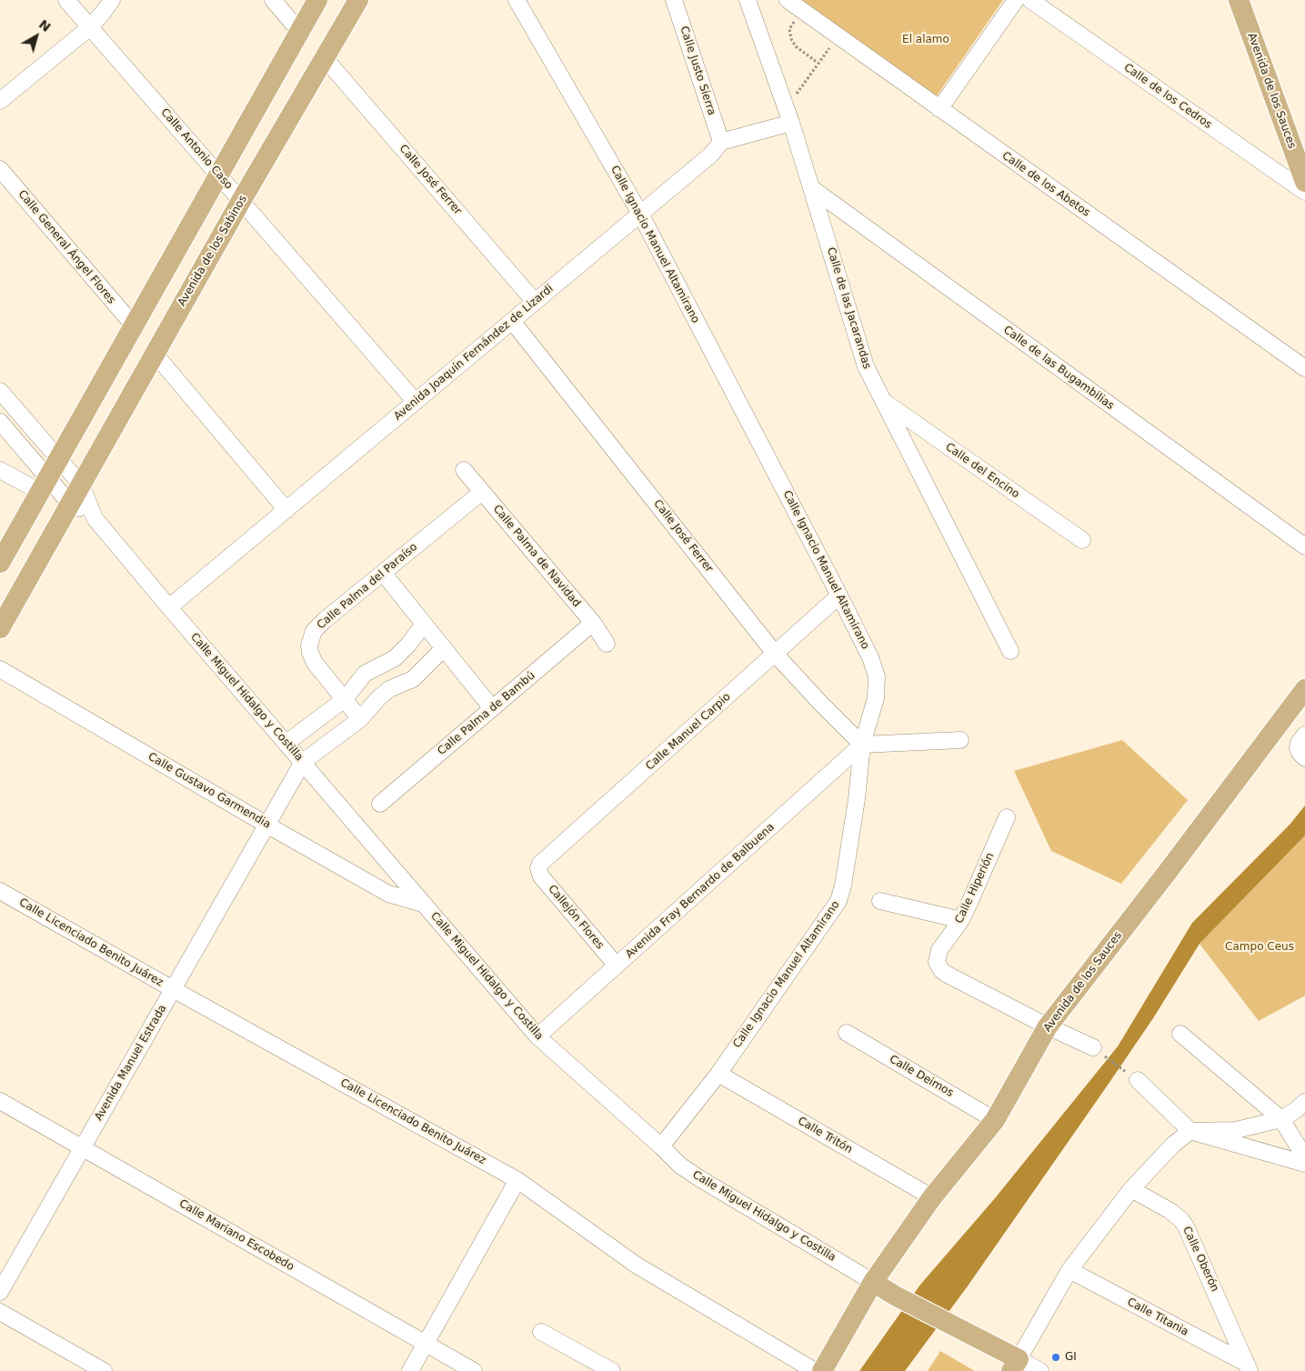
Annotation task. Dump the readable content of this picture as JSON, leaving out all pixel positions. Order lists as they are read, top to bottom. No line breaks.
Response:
{"streets":{"main road":["Avenida de los Sauces","Avenida de los Sabinos","Calle Miguel Hidalgo y Costilla"],"street":["Calle Justo Sierra","Calle de los Cedros","Calle Antonio Caso","Calle José Ferrer","Calle de los Abetos","Calle Ignacio Manuel Altamirano","Calle General Ángel Flores","Calle de las Jacarandas","Avenida Joaquín Fernández de Lizardi","Calle de las Bugambilias","Calle del Encino","Calle Palma de Navidad","Calle Palma del Paraíso","Calle Palma de Bambú","Calle Manuel Carpio","Calle Gustavo Garmendia","Calle Hiperión","Avenida Fray Bernardo de Balbuena","Callejón Flores","Calle Licenciado Benito Juárez","Avenida Manuel Estrada","Calle Deimos","Calle Tritón","Calle Mariano Escobedo","Calle Oberón","Calle Titania"]},"crossings":[["Calle Justo Sierra","Avenida Joaquín Fernández de Lizardi"],["Avenida de los Sauces","Calle Miguel Hidalgo y Costilla"],["Avenida de los Sauces","Calle Hiperión"],["Avenida de los Sauces","Calle Deimos"],["Avenida de los Sauces","Calle Tritón"],["Calle Antonio Caso","Avenida de los Sabinos"],["Calle Antonio Caso","Avenida Joaquín Fernández de Lizardi"],["Calle José Ferrer","Calle Ignacio Manuel Altamirano"],["Calle José Ferrer","Avenida de los Sabinos"],["Calle José Ferrer","Avenida Joaquín Fernández de Lizardi"],["Calle José Ferrer","Calle Manuel Carpio"],["Calle José Ferrer","Avenida Fray Bernardo de Balbuena"],["Calle Ignacio Manuel Altamirano","Avenida Joaquín Fernández de Lizardi"],["Calle Ignacio Manuel Altamirano","Calle Miguel Hidalgo y Costilla"],["Calle Ignacio Manuel Altamirano","Calle Manuel Carpio"],["Calle Ignacio Manuel Altamirano","Avenida Fray Bernardo de Balbuena"],["Calle Ignacio Manuel Altamirano","Calle Tritón"],["Avenida de los Sabinos","Calle Miguel Hidalgo y Costilla"],["Calle de las Jacarandas","Calle de las Bugambilias"],["Calle de las Jacarandas","Calle del Encino"],["Avenida Joaquín Fernández de Lizardi","Calle Miguel Hidalgo y Costilla"],["Calle Palma de Navidad","Calle Palma del Paraíso"],["Calle Palma de Navidad","Calle Palma de Bambú"],["Calle Miguel Hidalgo y Costilla","Calle Gustavo Garmendia"],["Calle Miguel Hidalgo y Costilla","Avenida Fray Bernardo de Balbuena"],["Calle Miguel Hidalgo y Costilla","Avenida Manuel Estrada"],["Calle Manuel Carpio","Callejón Flores"],["Calle Gustavo Garmendia","Avenida Manuel Estrada"],["Avenida Fray Bernardo de Balbuena","Callejón Flores"],["Calle Licenciado Benito Juárez","Avenida Manuel Estrada"],["Avenida Manuel Estrada","Calle Mariano Escobedo"],["Calle Oberón","Calle Titania"]],"parks":["El alamo","Campo Ceus"],"places":["GI"],"north":"top right"}
